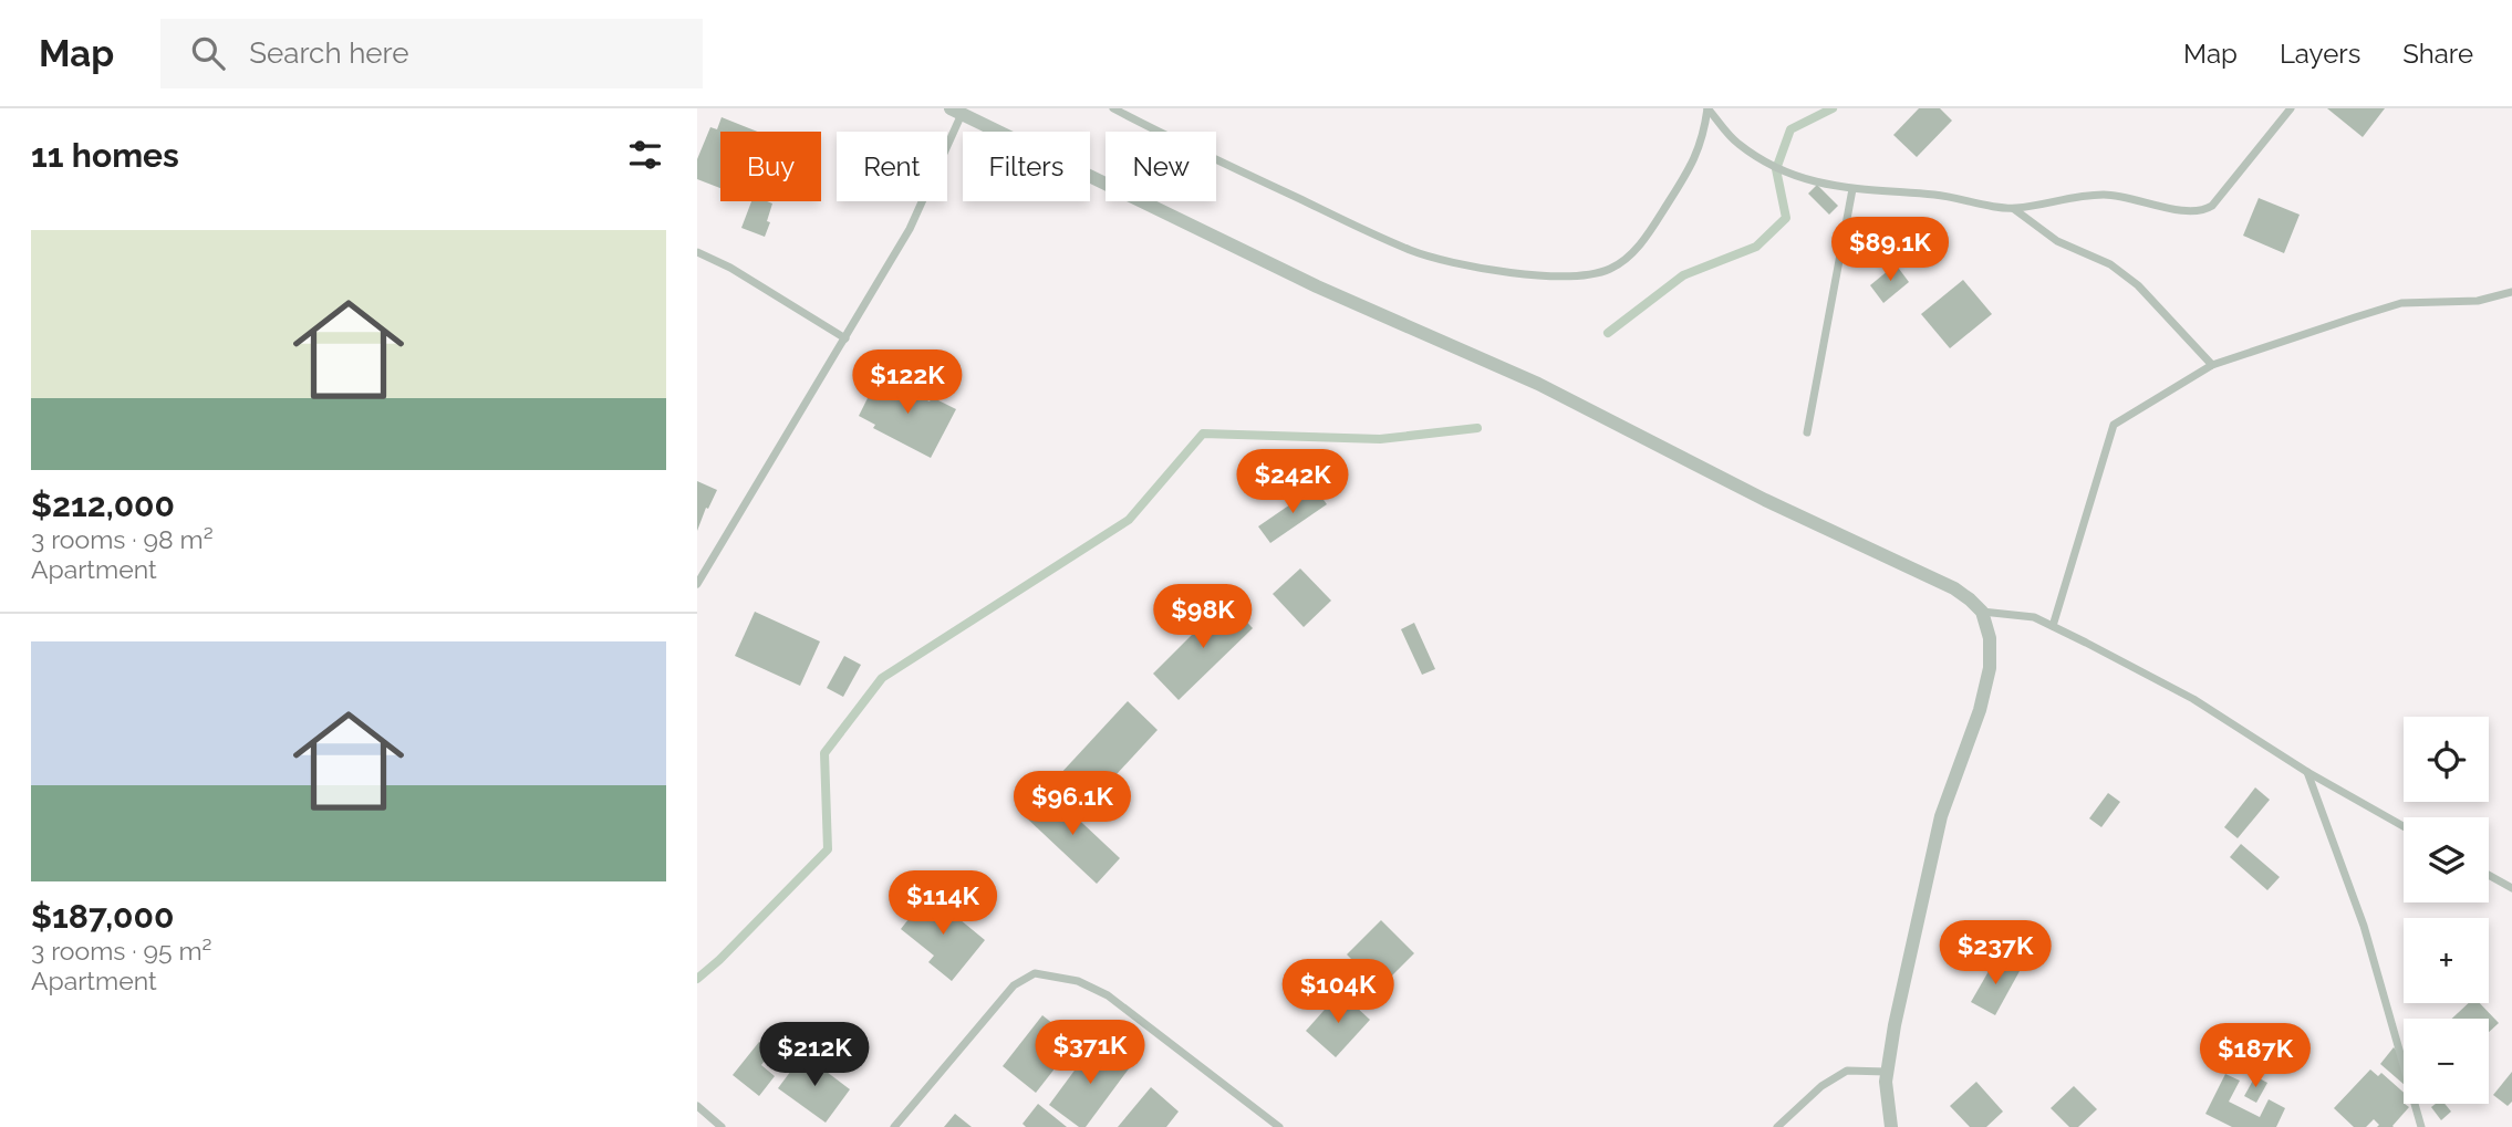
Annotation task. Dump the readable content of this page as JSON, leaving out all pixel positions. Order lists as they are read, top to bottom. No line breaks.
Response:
{"page":{"header":"Map","search":"Search here","nav":["Map","Layers","Share"],"heading":"11 homes","chip":["Buy","Rent","Filters","New"],"list":[{"name":"$212,000","note":"3 rooms · 98 m² · Apartment"},{"name":"$187,000","note":"3 rooms · 95 m² · Apartment"}],"price":["$89.1K","$122K","$242K","$98K","$96.1K","$114K","$237K","$104K","$371K","$212K","$187K"],"map_buttons":["+","−"]}}
